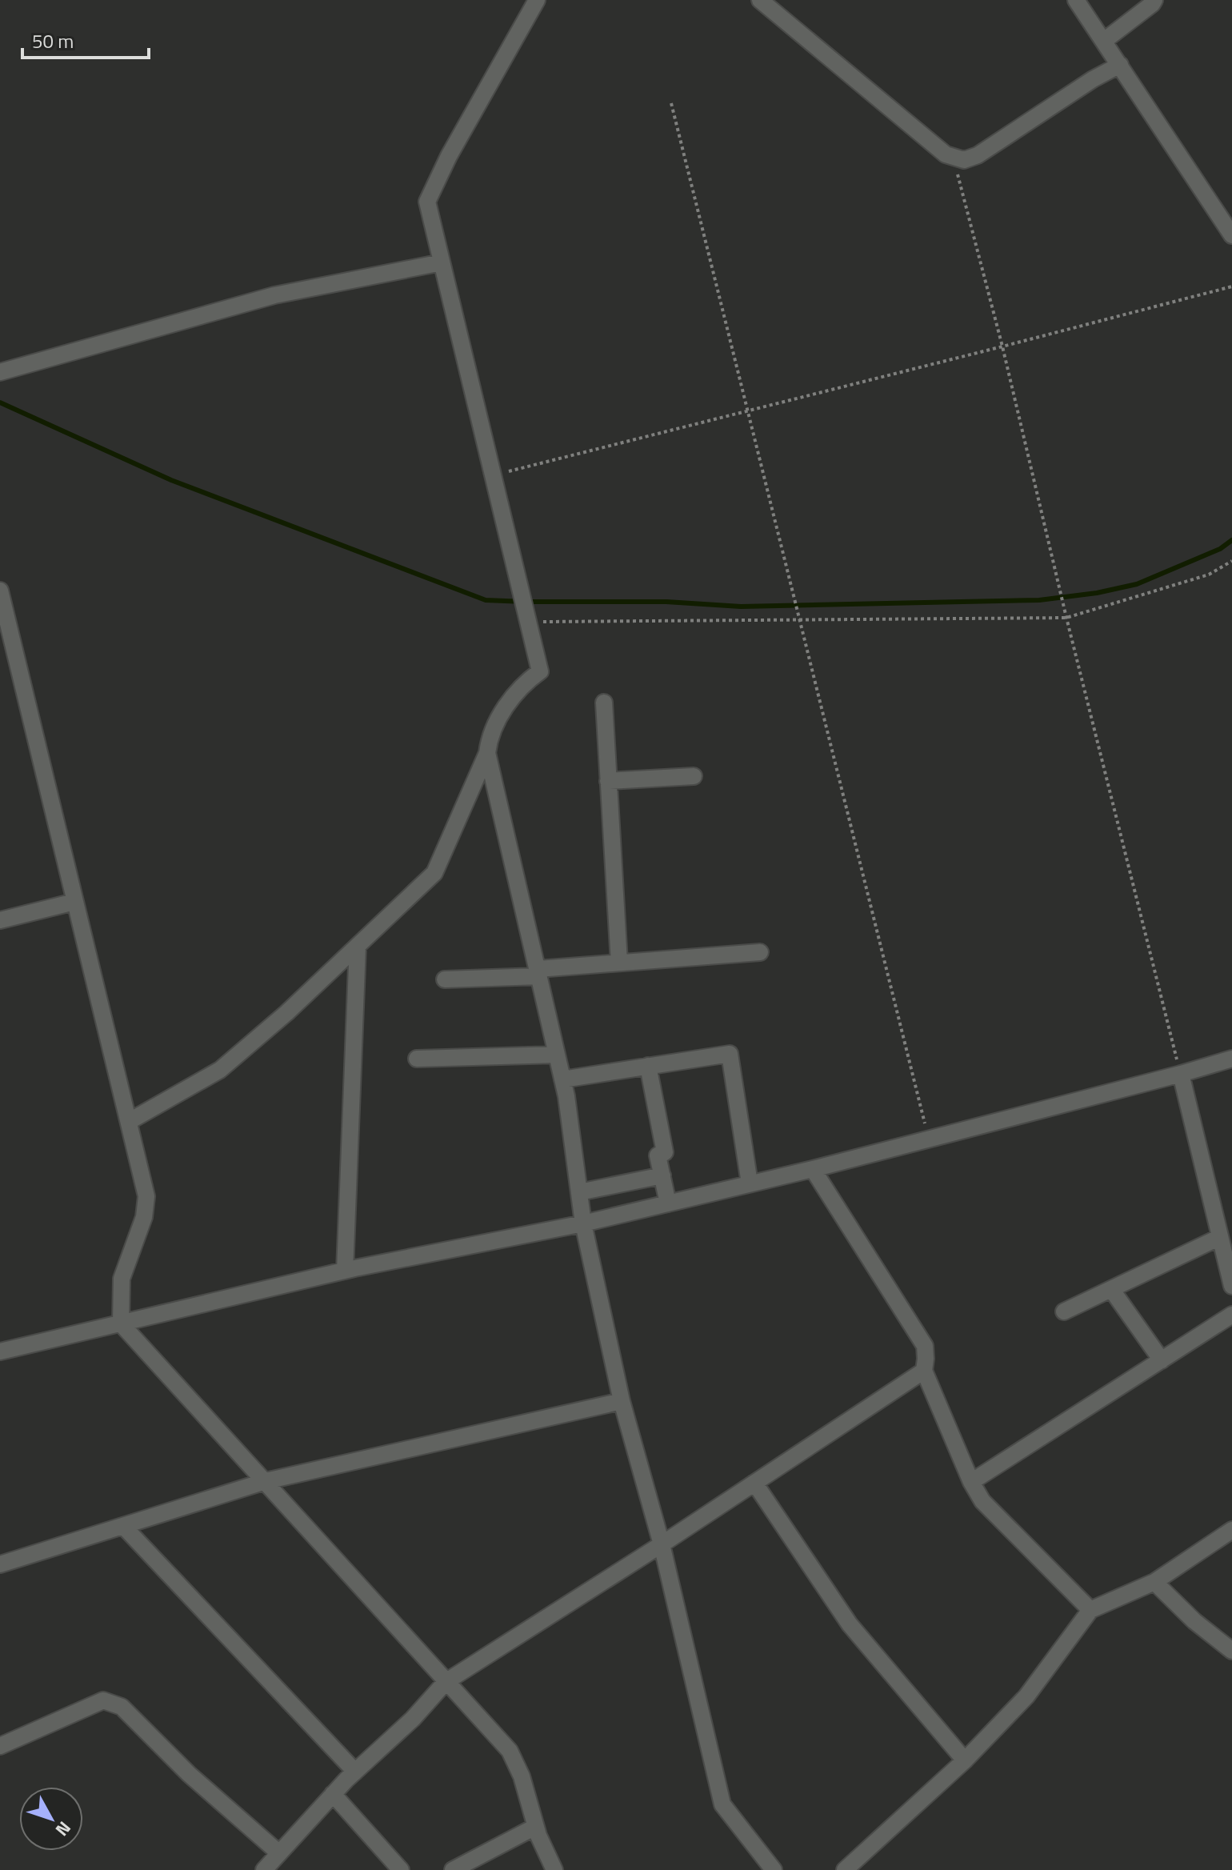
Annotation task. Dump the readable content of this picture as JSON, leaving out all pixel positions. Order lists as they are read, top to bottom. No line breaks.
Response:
{"scale_bar":"50 m","north":"bottom right"}
